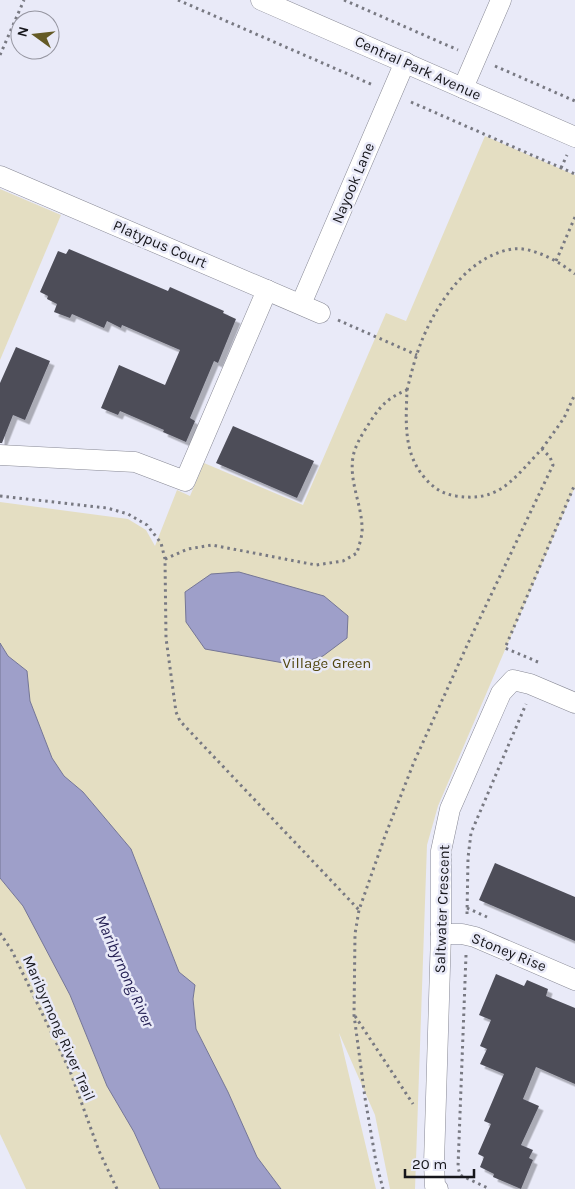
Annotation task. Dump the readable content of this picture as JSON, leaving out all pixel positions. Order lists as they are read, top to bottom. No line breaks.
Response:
{"streets":{"street":["Central Park Avenue","Nayook Lane","Platypus Court","Saltwater Crescent","Stoney Rise"],"path":["Maribyrnong River Trail"]},"crossings":[["Central Park Avenue","Nayook Lane"],["Nayook Lane","Platypus Court"],["Saltwater Crescent","Stoney Rise"]],"water":["Maribyrnong River"],"parks":["Village Green"],"scale_bar":"20 m","north":"left"}
